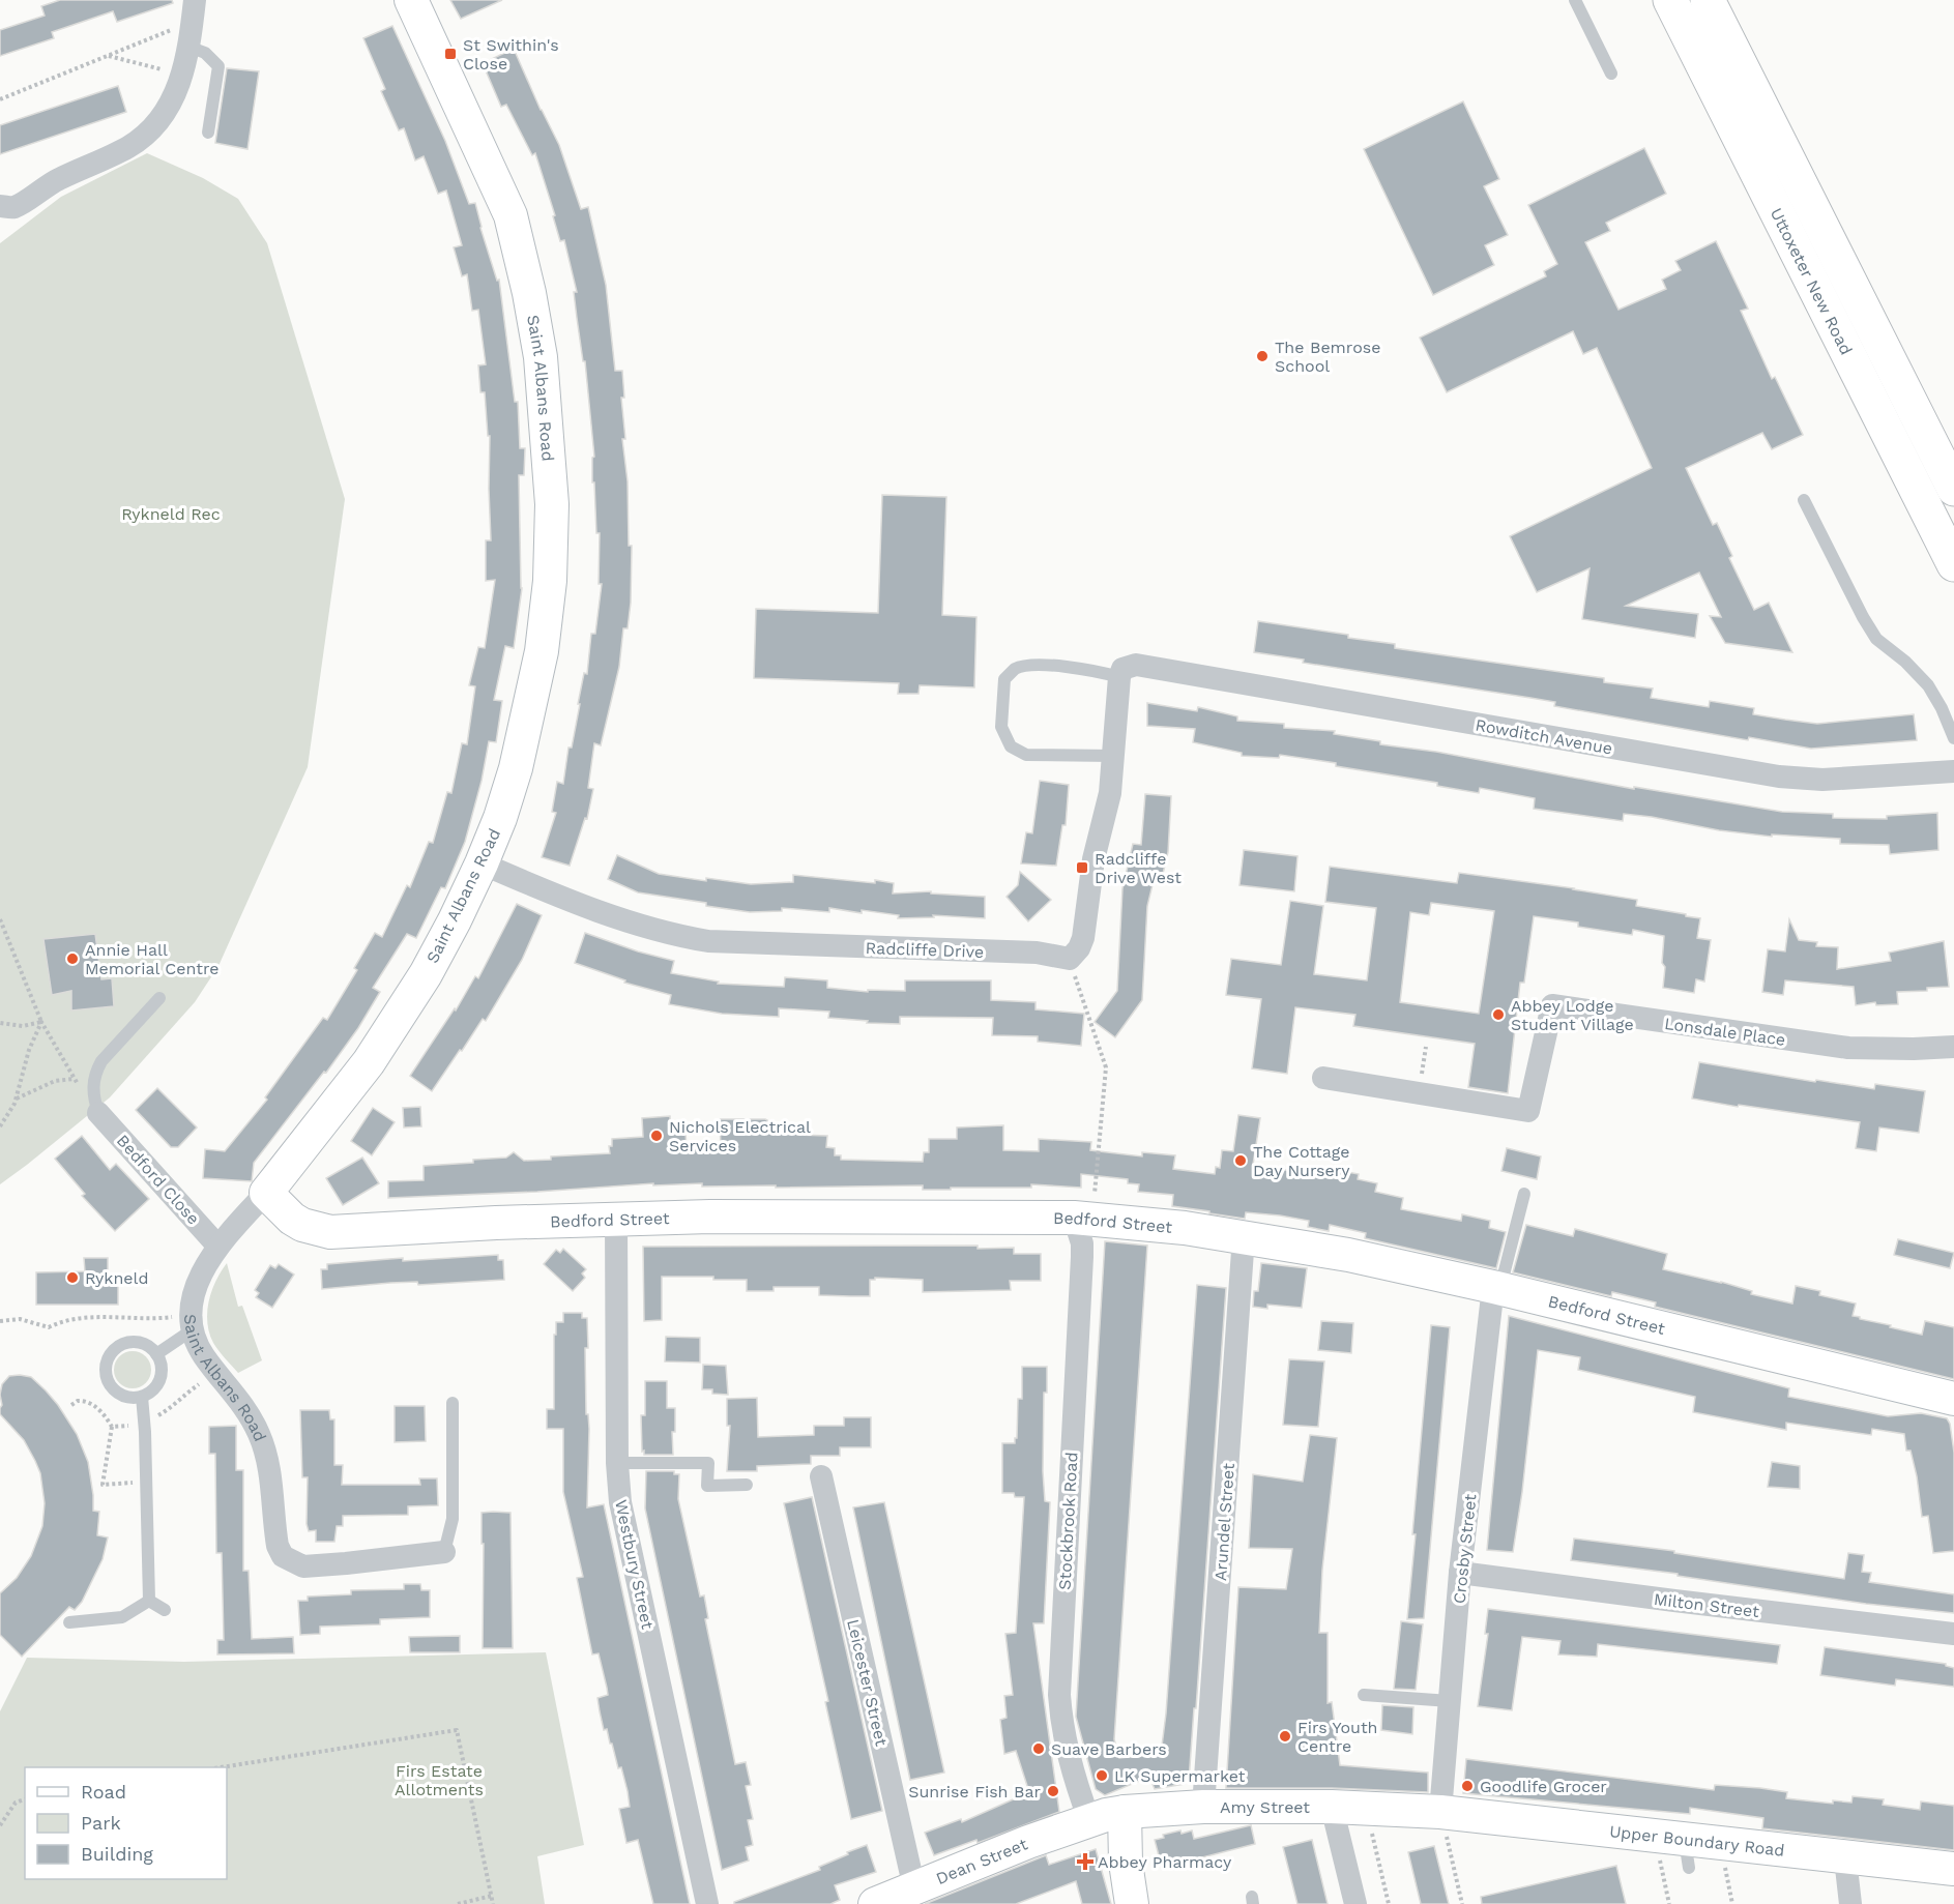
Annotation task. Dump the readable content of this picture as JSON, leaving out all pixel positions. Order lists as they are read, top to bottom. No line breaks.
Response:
{"streets":{"main road":["Uttoxeter New Road"],"street":["Saint Albans Road","Rowditch Avenue","Radcliffe Drive","Lonsdale Place","Bedford Close","Bedford Street","Stockbrook Road","Arundel Street","Crosby Street","Westbury Street","Milton Street","Leicester Street","Amy Street","Upper Boundary Road","Dean Street"]},"crossings":[["Saint Albans Road","Radcliffe Drive"],["Saint Albans Road","Bedford Close"],["Saint Albans Road","Bedford Street"],["Bedford Street","Stockbrook Road"],["Bedford Street","Arundel Street"],["Bedford Street","Crosby Street"],["Bedford Street","Westbury Street"],["Stockbrook Road","Amy Street"],["Stockbrook Road","Dean Street"],["Arundel Street","Amy Street"],["Crosby Street","Milton Street"],["Crosby Street","Amy Street"],["Crosby Street","Upper Boundary Road"],["Leicester Street","Dean Street"],["Amy Street","Upper Boundary Road"],["Amy Street","Dean Street"]],"parks":["Rykneld Rec","Firs Estate Allotments"],"places":{"transit":["St Swithin's Close","Radcliffe Drive West"],"other":["The Bemrose School","Annie Hall Memorial Centre","Abbey Lodge Student Village","Nichols Electrical Services","The Cottage Day Nursery","Rykneld","Firs Youth Centre","Suave Barbers","LK Supermarket","Goodlife Grocer","Sunrise Fish Bar"],"health":["Abbey Pharmacy"]},"legend":["Road","Park","Building"]}
